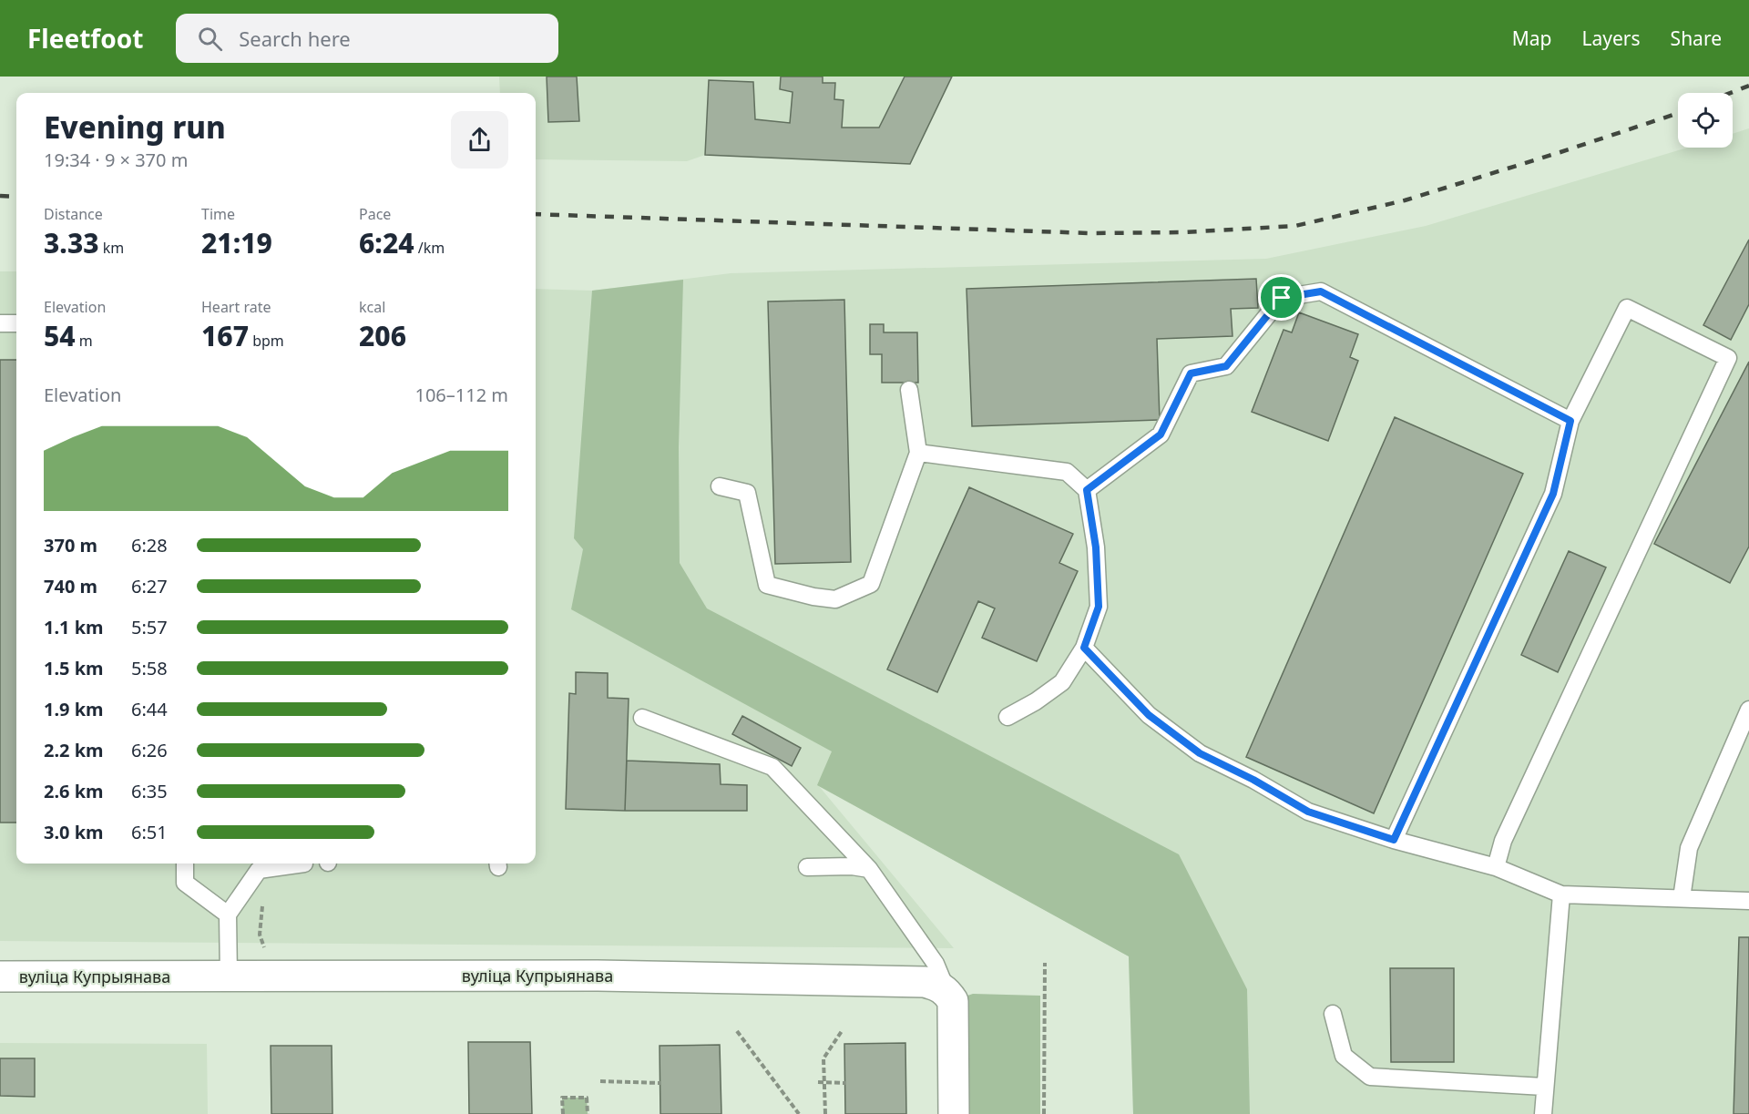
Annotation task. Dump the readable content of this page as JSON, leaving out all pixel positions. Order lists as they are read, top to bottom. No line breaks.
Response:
{"streets":{"street":["вуліца Купрыянава"]},"page":{"header":"Fleetfoot","search":"Search here","nav":["Map","Layers","Share"],"heading":["Evening run","19:34 · 9 × 370 m"],"stats":[["Distance","3.33 km"],["Time","21:19"],["Pace","6:24 /km"],["Elevation","54 m"],["Heart rate","167 bpm"],["kcal","206"]],"chart":["Elevation","106–112 m"],"list":[{"name":"370 m","note":"6:28"},{"name":"740 m","note":"6:27"},{"name":"1.1 km","note":"5:57"},{"name":"1.5 km","note":"5:58"},{"name":"1.9 km","note":"6:44"},{"name":"2.2 km","note":"6:26"},{"name":"2.6 km","note":"6:35"},{"name":"3.0 km","note":"6:51"}]}}
